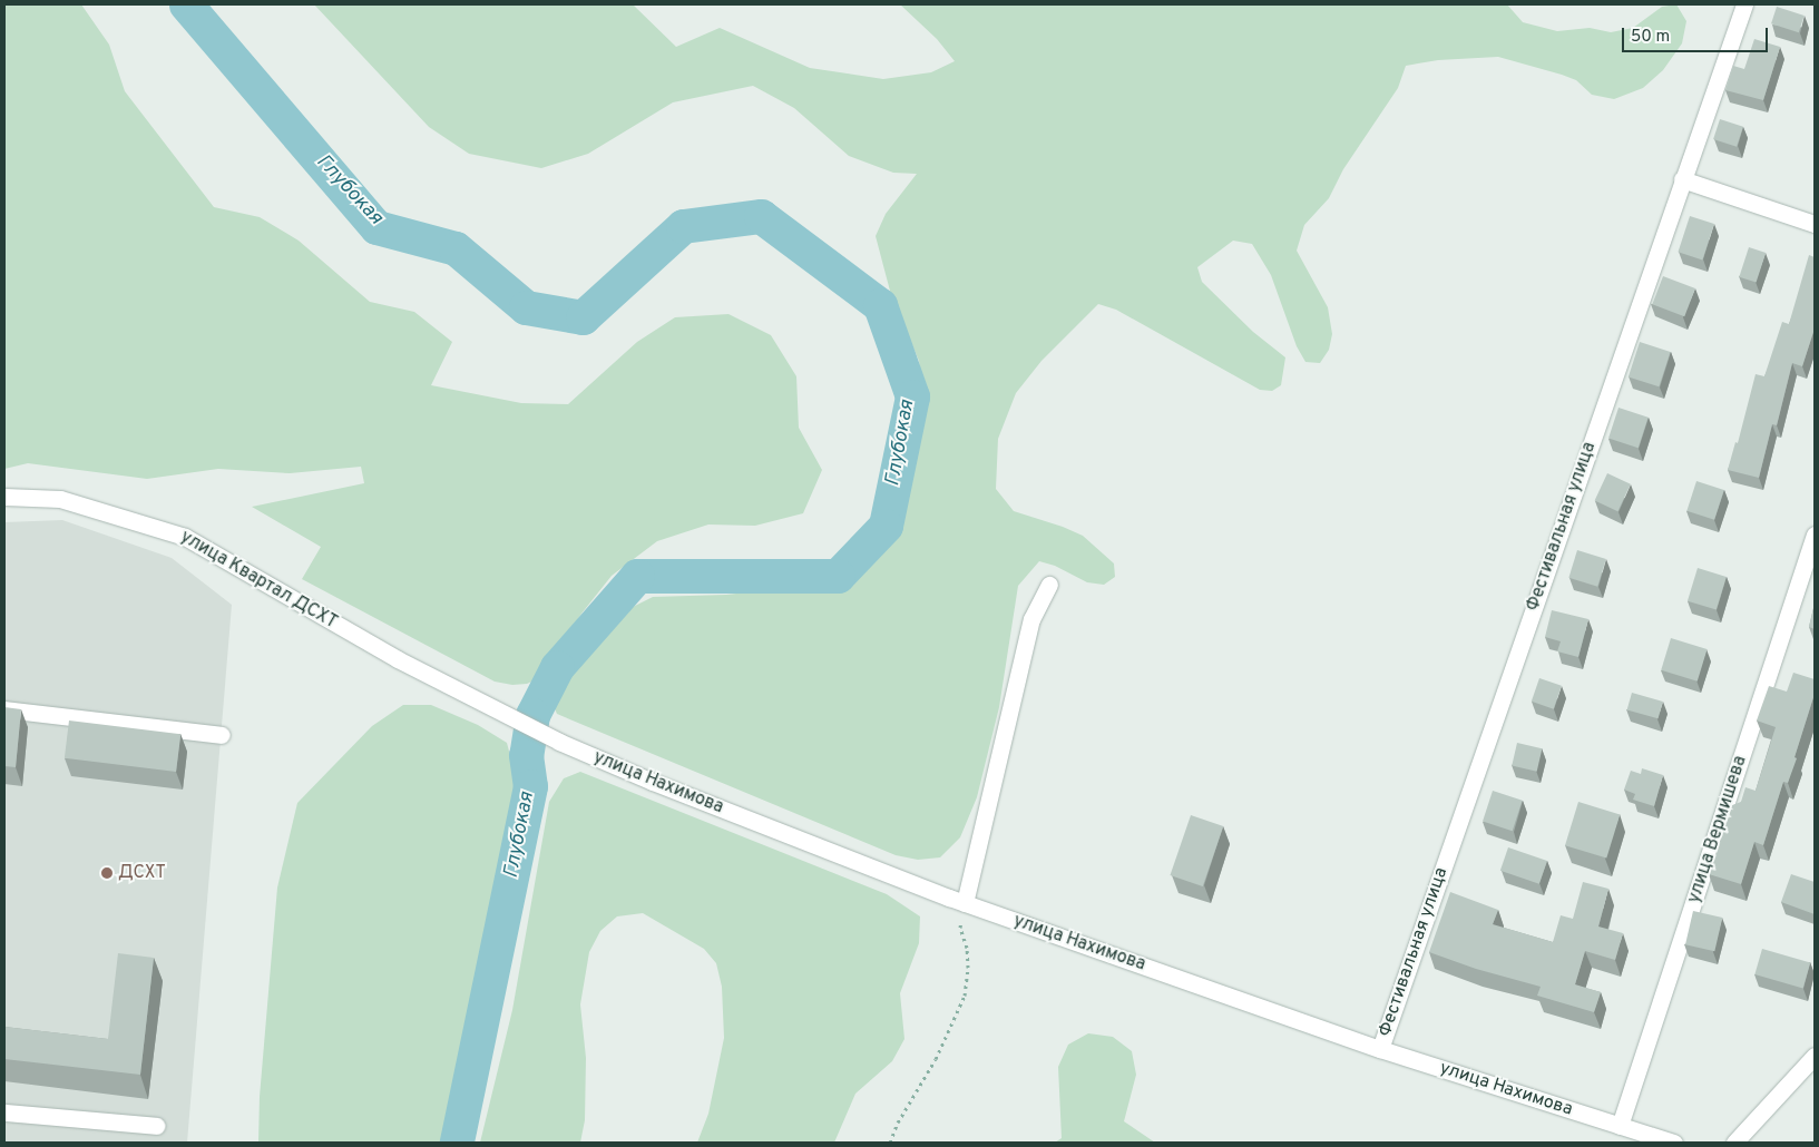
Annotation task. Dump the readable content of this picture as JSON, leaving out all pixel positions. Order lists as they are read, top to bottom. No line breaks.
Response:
{"streets":{"street":["Фестивальная улица","улица Квартал ДСХТ","улица Нахимова","улица Вермишева"]},"crossings":[["Фестивальная улица","улица Нахимова"],["улица Квартал ДСХТ","улица Нахимова"],["улица Нахимова","улица Вермишева"]],"water":["Глубокая"],"places":["ДСХТ"],"scale_bar":"50 m"}
